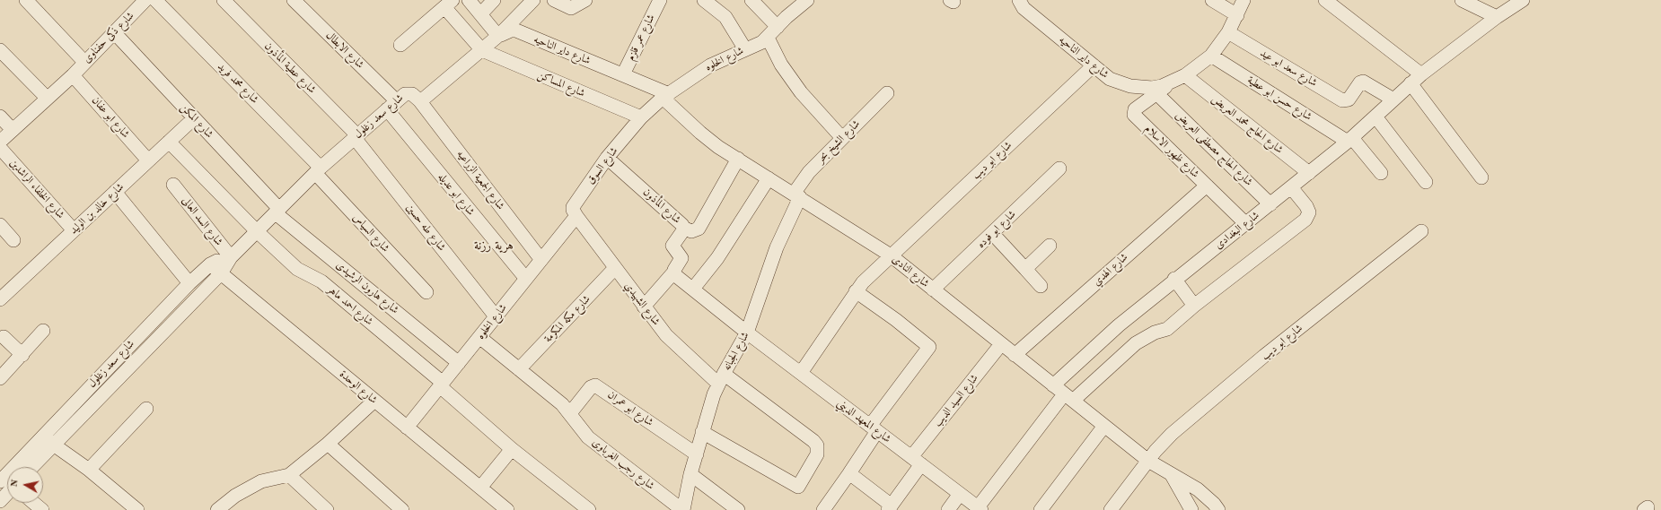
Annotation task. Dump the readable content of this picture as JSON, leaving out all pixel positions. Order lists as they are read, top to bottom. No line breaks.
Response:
{"streets":{"street":["شارع ذكى حفناوى","شارع عمر قلزم","شارع الابطال","شارع داير الناحيه","شارع الخلوه","شارع عطية المأذون","شارع سعد ابو عيد","شارع محمد فريد","شارع المساكن","شارع حسن ابو عطية","شارع سعد زغلول","شارع ابو عفان","شارع المكن","شارع الحاج محمد العريض","شارع الشيخ بحر","شارع الحاج مصطفى العريض","شارع ظهور الاسلام","شارع ابو ديب","شارع السوق","شارع الجمعية الزراعيه","شارع الخلفاء الراشدين","شارع ابو عديله","شارع المأذون","شارع خالد بن الوليد","شارع السد العالى","شارع طه حسين","شارع ابو فوده","شارع البغدادى","شارع السياس","شارع الهدي","شارع النادى","شارع هارون الرشيدى","شارع الشهيدي","شارع احمد ماهر","شارع مكه المكرمة","شارع الجبانه","شارع الوحدة","شارع السيد الديب","شارع ابو عمران","شارع المعهد الديني","شارع رجب الغرباوى"]},"crossings":[["شارع ذكى حفناوى","شارع ابو عفان"],["شارع ذكى حفناوى","شارع المكن"],["شارع عمر قلزم","شارع داير الناحيه"],["شارع الابطال","شارع سعد زغلول"],["شارع الابطال","شارع ابو عديله"],["شارع داير الناحيه","شارع الخلوه"],["شارع داير الناحيه","شارع سعد ابو عيد"],["شارع داير الناحيه","شارع حسن ابو عطية"],["شارع داير الناحيه","شارع سعد زغلول"],["شارع داير الناحيه","شارع الحاج محمد العريض"],["شارع داير الناحيه","شارع ظهور الاسلام"],["شارع داير الناحيه","شارع ابو ديب"],["شارع داير الناحيه","شارع النادى"],["شارع الخلوه","شارع المساكن"],["شارع الخلوه","شارع السوق"],["شارع الخلوه","شارع الجمعية الزراعيه"],["شارع الخلوه","شارع ابو عديله"],["شارع الخلوه","شارع طه حسين"],["شارع الخلوه","شارع النادى"],["شارع الخلوه","شارع هارون الرشيدى"],["شارع الخلوه","شارع الشهيدي"],["شارع الخلوه","شارع احمد ماهر"],["شارع الخلوه","شارع الوحدة"],["شارع الخلوه","شارع رجب الغرباوى"],["شارع عطية المأذون","شارع سعد زغلول"],["شارع عطية المأذون","شارع طه حسين"],["شارع سعد ابو عيد","شارع البغدادى"],["شارع محمد فريد","شارع سعد زغلول"],["شارع محمد فريد","شارع السياس"],["شارع المساكن","شارع سعد زغلول"],["شارع المساكن","شارع السوق"],["شارع حسن ابو عطية","شارع البغدادى"],["شارع سعد زغلول","شارع المكن"],["شارع سعد زغلول","شارع الجمعية الزراعيه"],["شارع سعد زغلول","شارع ابو عديله"],["شارع سعد زغلول","شارع السد العالى"],["شارع سعد زغلول","شارع طه حسين"],["شارع سعد زغلول","شارع السياس"],["شارع سعد زغلول","شارع هارون الرشيدى"],["شارع سعد زغلول","شارع احمد ماهر"],["شارع سعد زغلول","شارع الوحدة"],["شارع ابو عفان","شارع خالد بن الوليد"],["شارع المكن","شارع خالد بن الوليد"],["شارع المكن","شارع هارون الرشيدى"],["شارع الحاج محمد العريض","شارع البغدادى"],["شارع الشيخ بحر","شارع النادى"],["شارع الشيخ بحر","شارع الجبانه"],["شارع الحاج مصطفى العريض","شارع ظهور الاسلام"],["شارع الحاج مصطفى العريض","شارع البغدادى"],["شارع ظهور الاسلام","شارع البغدادى"],["شارع ظهور الاسلام","شارع الهدي"],["شارع ابو ديب","شارع النادى"],["شارع ابو ديب","شارع المعهد الديني"],["شارع السوق","شارع المأذون"],["شارع السوق","شارع الشهيدي"],["شارع الخلفاء الراشدين","شارع خالد بن الوليد"],["شارع خالد بن الوليد","شارع احمد ماهر"],["شارع ابو فوده","شارع النادى"],["شارع البغدادى","شارع النادى"],["شارع الهدي","شارع النادى"],["شارع النادى","شارع الجبانه"],["شارع النادى","شارع السيد الديب"],["شارع الشهيدي","شارع مكه المكرمة"],["شارع الشهيدي","شارع الجبانه"],["شارع مكه المكرمة","شارع رجب الغرباوى"],["شارع الجبانه","شارع ابو عمران"],["شارع الجبانه","شارع المعهد الديني"],["شارع الجبانه","شارع رجب الغرباوى"],["شارع السيد الديب","شارع المعهد الديني"],["شارع ابو عمران","شارع رجب الغرباوى"]],"districts":["هرية رزنة"],"north":"left"}
